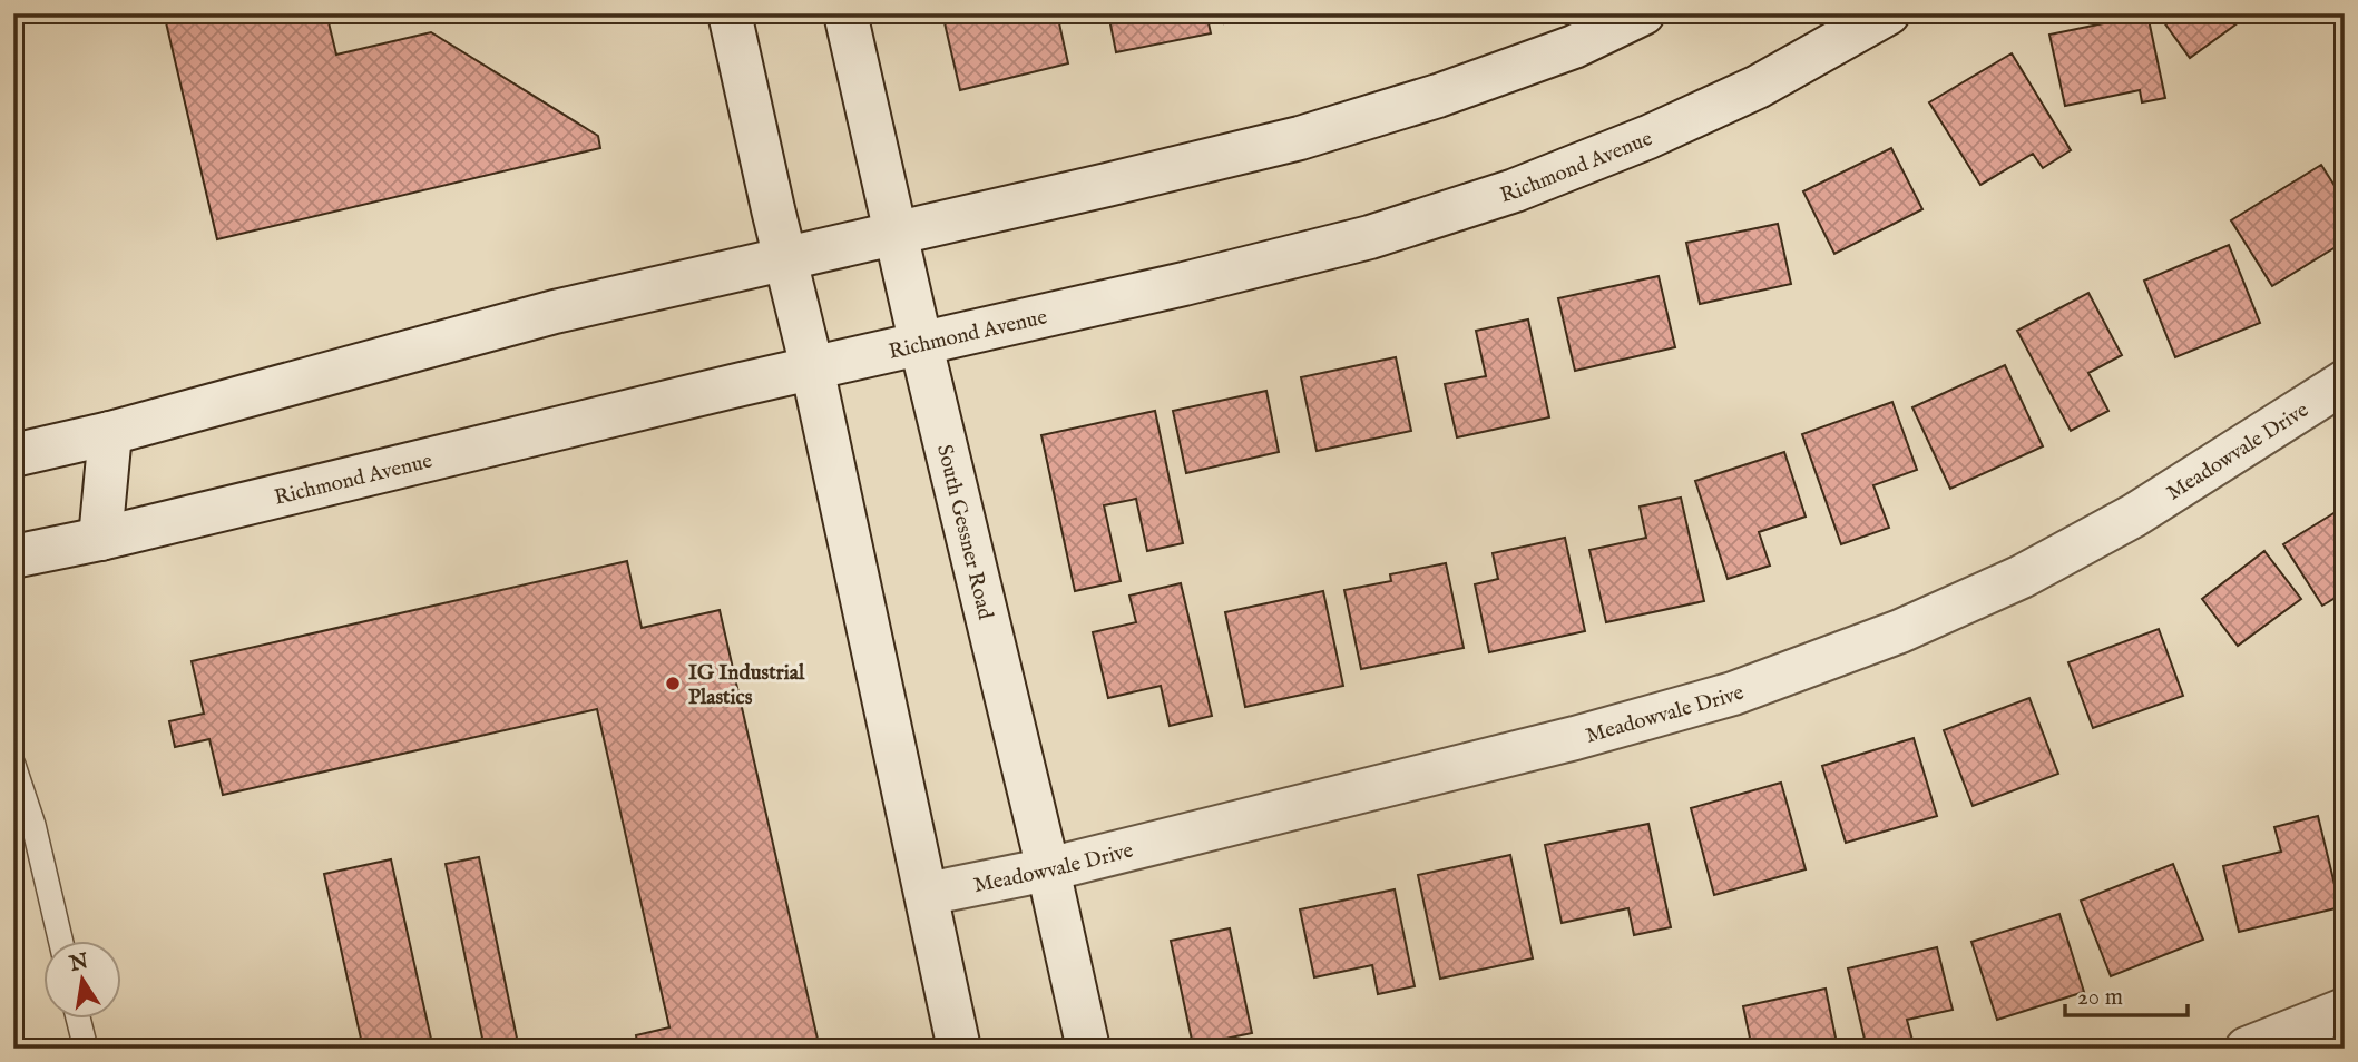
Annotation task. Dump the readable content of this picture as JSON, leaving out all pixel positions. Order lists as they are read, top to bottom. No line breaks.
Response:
{"streets":{"main road":["Richmond Avenue","Meadowvale Drive","South Gessner Road"]},"crossings":[["Richmond Avenue","South Gessner Road"],["Meadowvale Drive","South Gessner Road"]],"places":["IG Industrial Plastics"],"scale_bar":"20 m","north":"top"}
